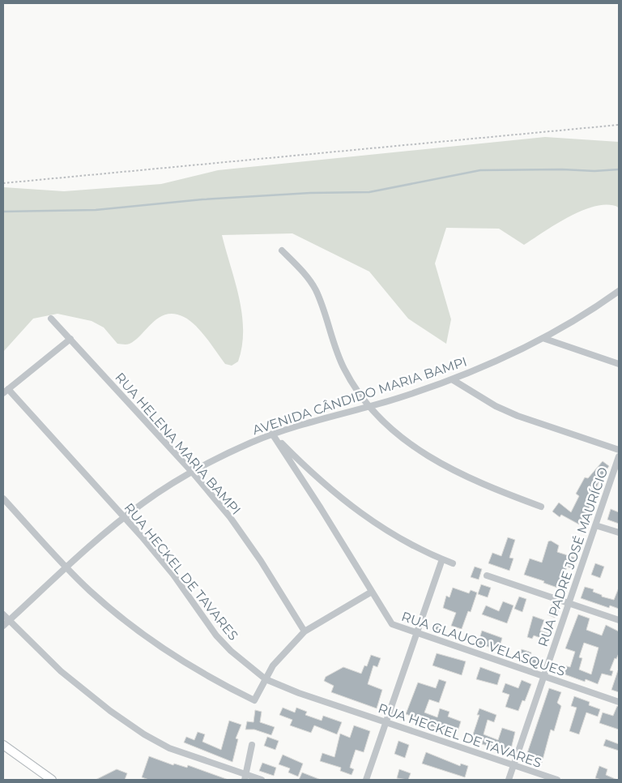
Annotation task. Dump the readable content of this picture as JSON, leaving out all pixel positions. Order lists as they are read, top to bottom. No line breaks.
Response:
{"streets":{"street":["AVENIDA CÂNDIDO MARIA BAMPI","RUA HELENA MARIA BAMPI","RUA PADRE JOSÉ MAURÍCIO","RUA HECKEL DE TAVARES","RUA GLAUCO VELASQUES"]},"crossings":[["AVENIDA CÂNDIDO MARIA BAMPI","RUA HELENA MARIA BAMPI"],["AVENIDA CÂNDIDO MARIA BAMPI","RUA HECKEL DE TAVARES"],["AVENIDA CÂNDIDO MARIA BAMPI","RUA GLAUCO VELASQUES"],["RUA PADRE JOSÉ MAURÍCIO","RUA HECKEL DE TAVARES"],["RUA PADRE JOSÉ MAURÍCIO","RUA GLAUCO VELASQUES"]]}
